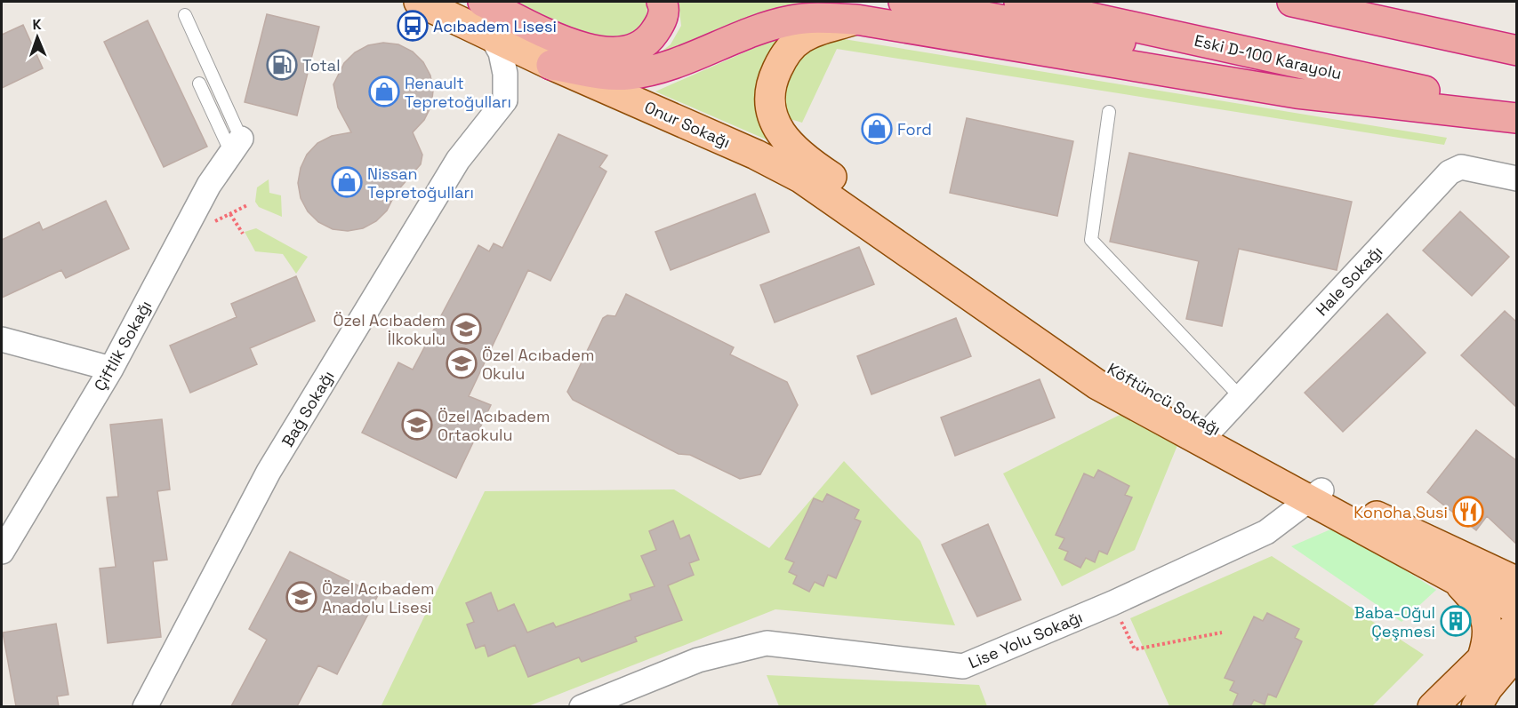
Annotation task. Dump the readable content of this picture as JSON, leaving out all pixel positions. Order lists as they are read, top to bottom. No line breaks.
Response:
{"streets":{"highway":["Eski D-100 Karayolu"],"main road":["Onur Sokağı","Köftüncü Sokağı"],"street":["Hale Sokağı","Çiftlik Sokağı","Bağ Sokağı","Lise Yolu Sokağı"]},"crossings":[["Onur Sokağı","Köftüncü Sokağı"],["Onur Sokağı","Bağ Sokağı"],["Hale Sokağı","Köftüncü Sokağı"],["Köftüncü Sokağı","Lise Yolu Sokağı"]],"places":{"bus stop":["Acıbadem Lisesi"],"fuel station":["Total"],"shop":["Renault Tepretoğulları","Ford","Nissan Tepretoğulları"],"school or university":["Özel Acıbadem İlkokulu","Özel Acıbadem Okulu","Özel Acıbadem Ortaokulu","Özel Acıbadem Anadolu Lisesi"],"restaurant":["Konoha Susi"],"building":["Baba-Oğul Çeşmesi"]},"north":"top"}
